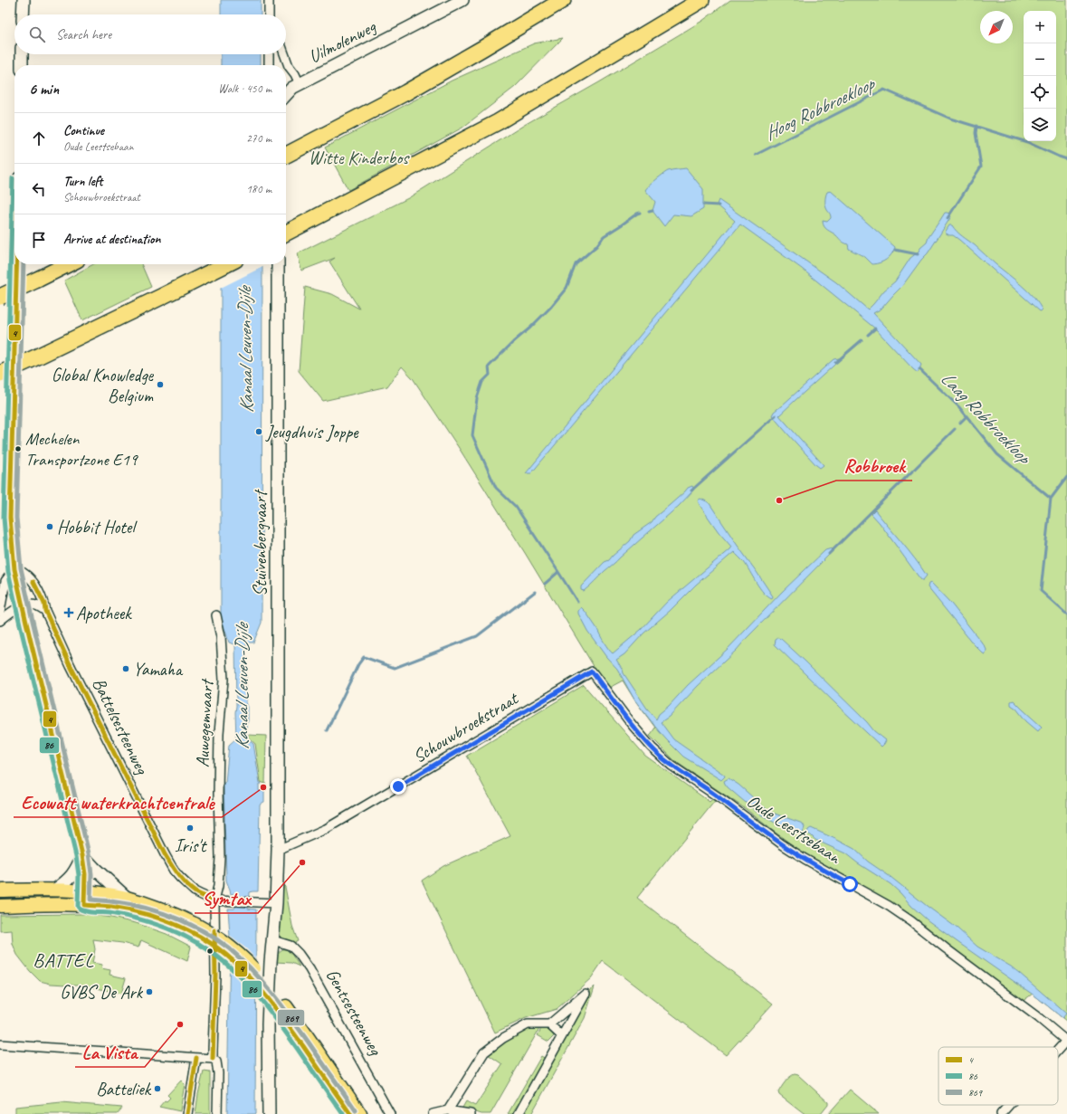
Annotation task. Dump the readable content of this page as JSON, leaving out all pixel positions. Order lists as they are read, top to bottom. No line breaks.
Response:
{"streets":{"main road":["Uilmolenweg","Stuivenbergvaart"],"street":["Auwegemvaart","Battelsesteenweg","Schouwbroekstraat","Oude Leestsebaan","Gentsesteenweg"]},"crossings":[["Stuivenbergvaart","Battelsesteenweg"],["Stuivenbergvaart","Schouwbroekstraat"],["Stuivenbergvaart","Gentsesteenweg"],["Auwegemvaart","Battelsesteenweg"],["Schouwbroekstraat","Oude Leestsebaan"]],"districts":["BATTEL"],"water":["Hoog Robbroekloop","Kanaal Leuven-Dijle","Laag Robbroekloop"],"parks":["Witte Kinderbos"],"places":{"other":["Global Knowledge Belgium","Jeugdhuis Joppe","Mechelen Transportzone E19","Robbroek","Hobbit Hotel","Yamaha","Ecowatt waterkrachtcentrale","Iris't","Symtax","GVBS De Ark","La Vista","Batteliek"],"health":["Apotheek"]},"lines":["transit line 86","transit line 4","transit line 869"],"legend":["4","86","869"],"north":"bottom left","page":{"map_buttons":["+","−"],"search":"Search here","heading":["6 min","Walk · 450 m"],"list":[["Continue","Oude Leestsebaan","270 m"],["Turn left","Schouwbroekstraat","180 m"],"Arrive at destination"]}}
